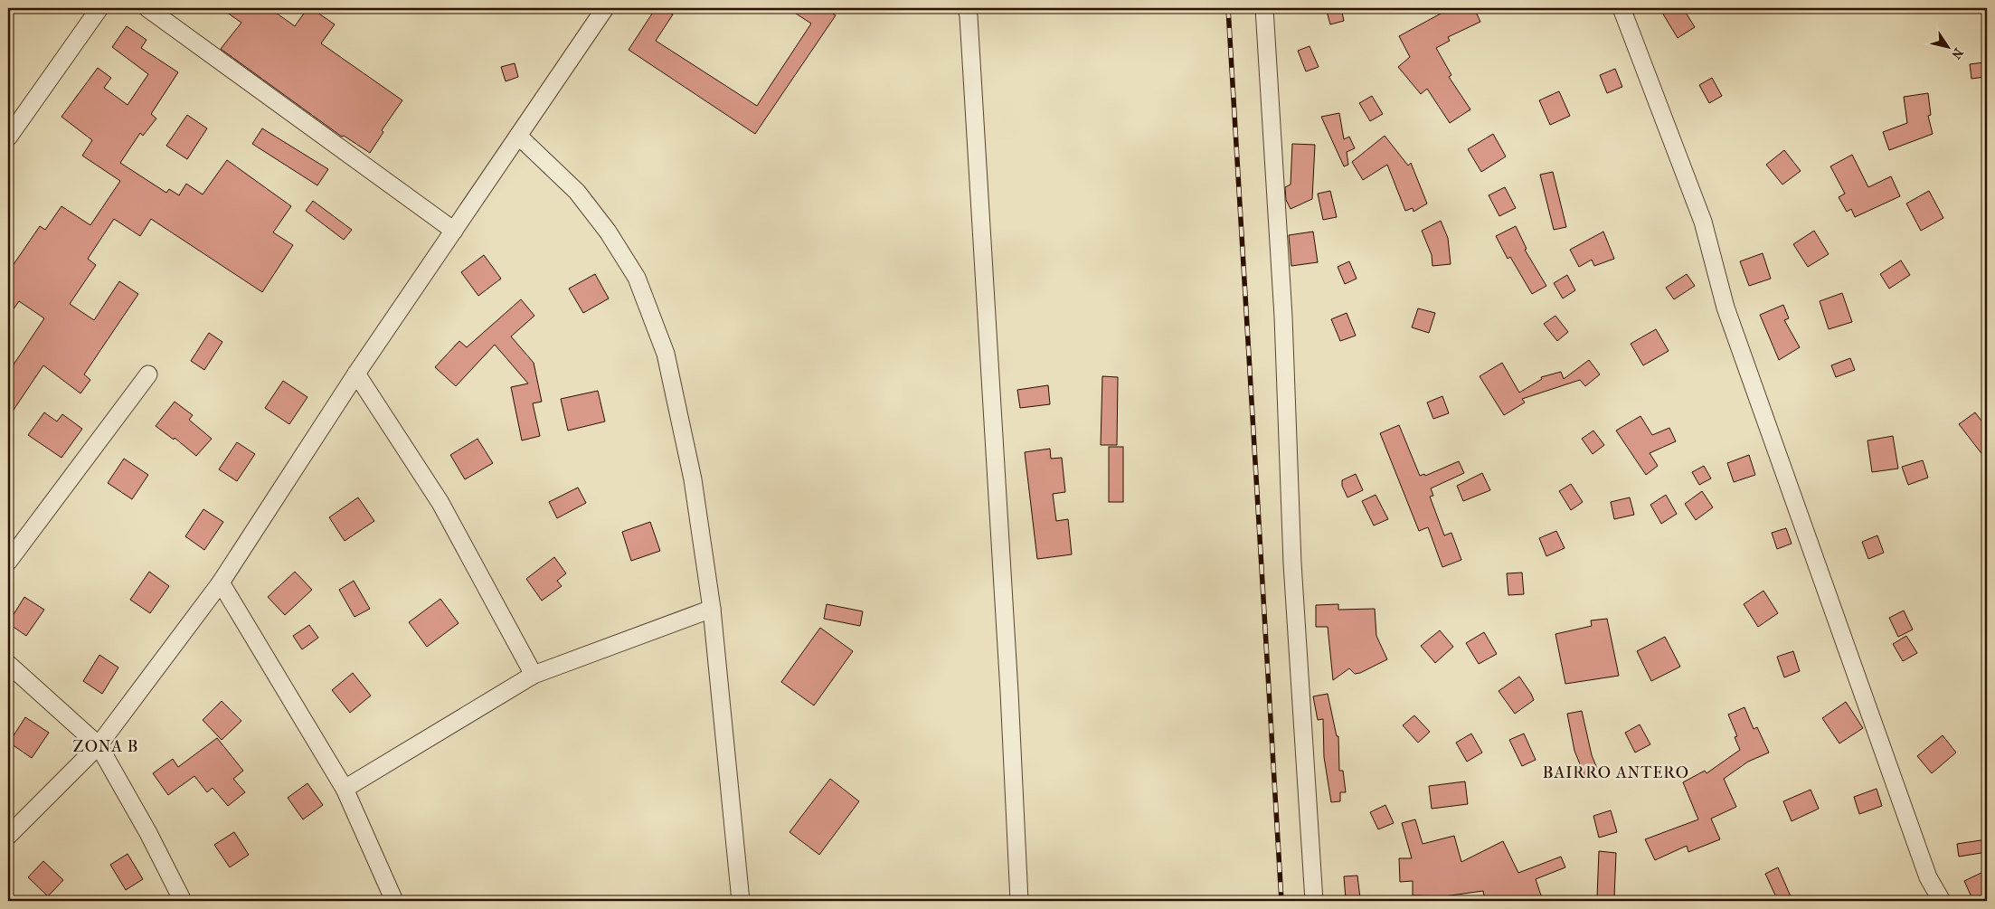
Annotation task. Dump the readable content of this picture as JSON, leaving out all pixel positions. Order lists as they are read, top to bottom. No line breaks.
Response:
{"districts":["ZONA B","BAIRRO ANTERO"],"north":"bottom right"}
